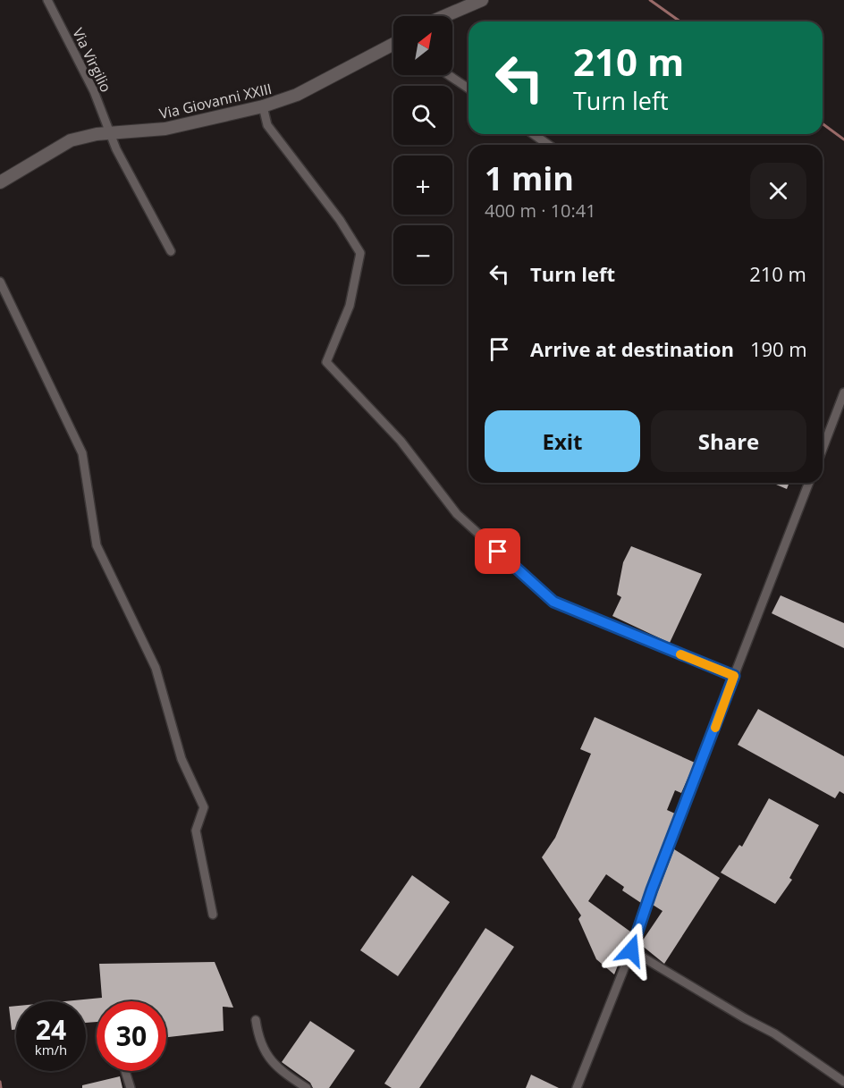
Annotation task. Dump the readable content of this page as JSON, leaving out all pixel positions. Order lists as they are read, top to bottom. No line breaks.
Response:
{"streets":{"main road":["Via Giovanni XXIII"],"street":["Via Virgilio"]},"crossings":[["Via Virgilio","Via Giovanni XXIII"]],"north":"top right","page":{"map_buttons":["+","−"],"turn":["210 m","Turn left"],"heading":["1 min","400 m · 10:41"],"list":[{"name":"Turn left","value":"210 m"},{"name":"Arrive at destination","value":"190 m"}],"buttons":["Exit","Share"],"speed":"24 km/h","limit":"30"}}
